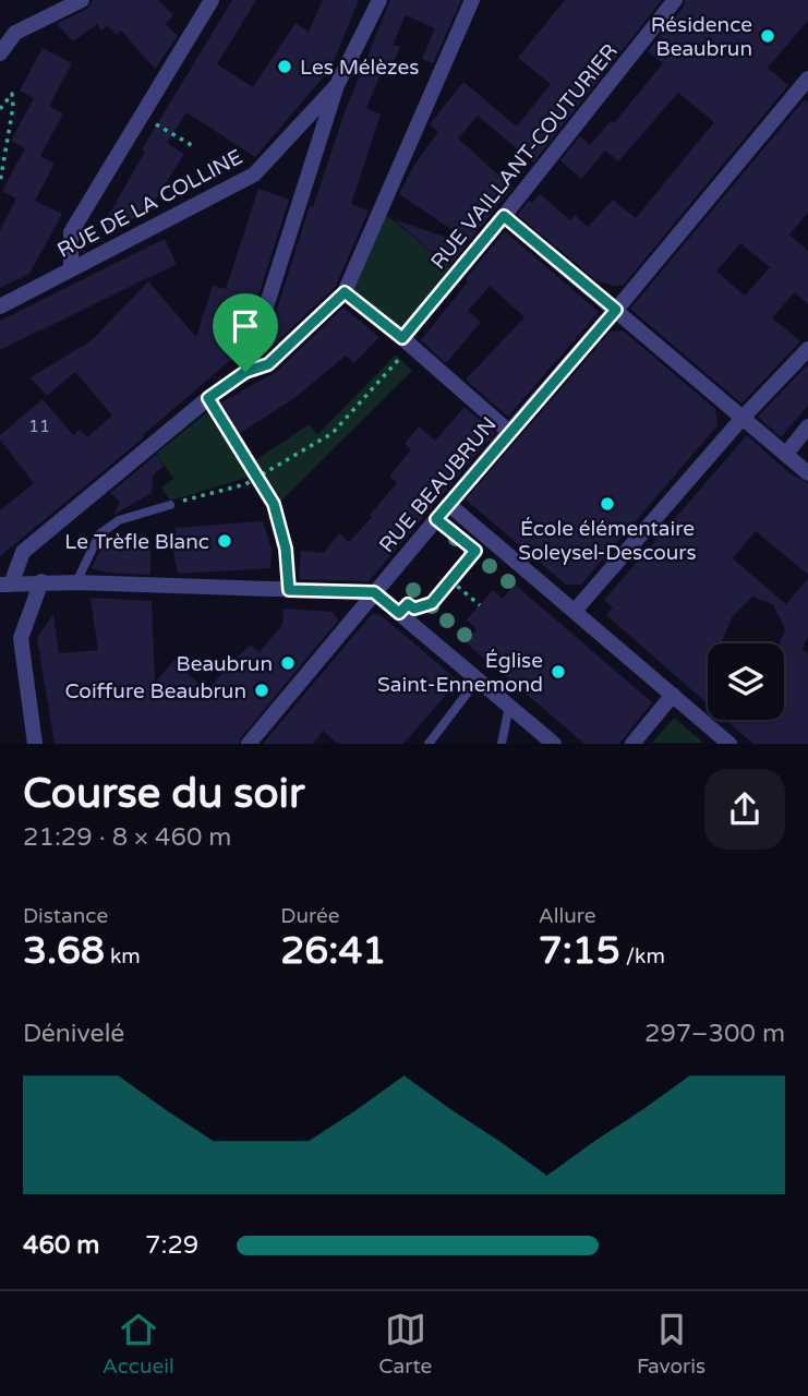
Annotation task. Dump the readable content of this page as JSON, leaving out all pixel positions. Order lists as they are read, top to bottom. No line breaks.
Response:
{"streets":{"street":["RUE VAILLANT-COUTURIER","RUE DE LA COLLINE","RUE BEAUBRUN"]},"places":["Résidence Beaubrun","Les Mélèzes","École élémentaire Soleysel-Descours","Le Trèfle Blanc","Beaubrun","Église Saint-Ennemond","Coiffure Beaubrun"],"house_numbers":["11"],"page":{"heading":["Course du soir","21:29 · 8 × 460 m"],"stats":[["Distance","3.68 km"],["Durée","26:41"],["Allure","7:15 /km"]],"chart":["Dénivelé","297–300 m"],"list":[{"name":"460 m","note":"7:29"}],"tabs":["Accueil","Carte","Favoris"]}}
